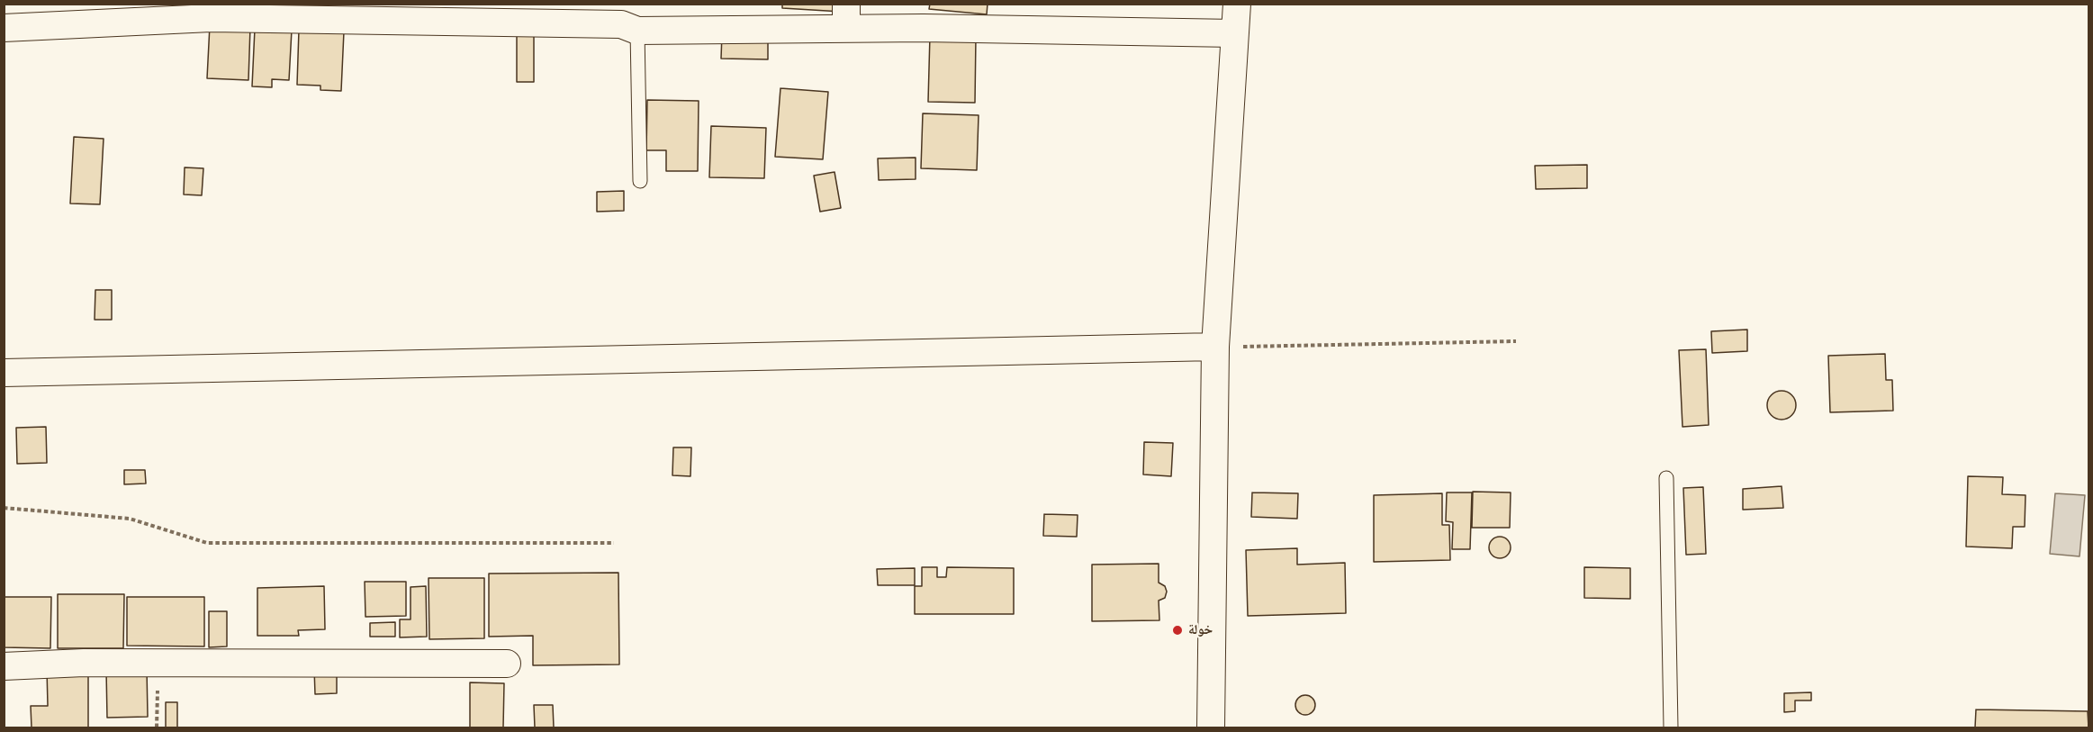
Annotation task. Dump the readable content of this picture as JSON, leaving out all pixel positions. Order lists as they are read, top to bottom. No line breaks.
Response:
{"places":["خولة"]}
